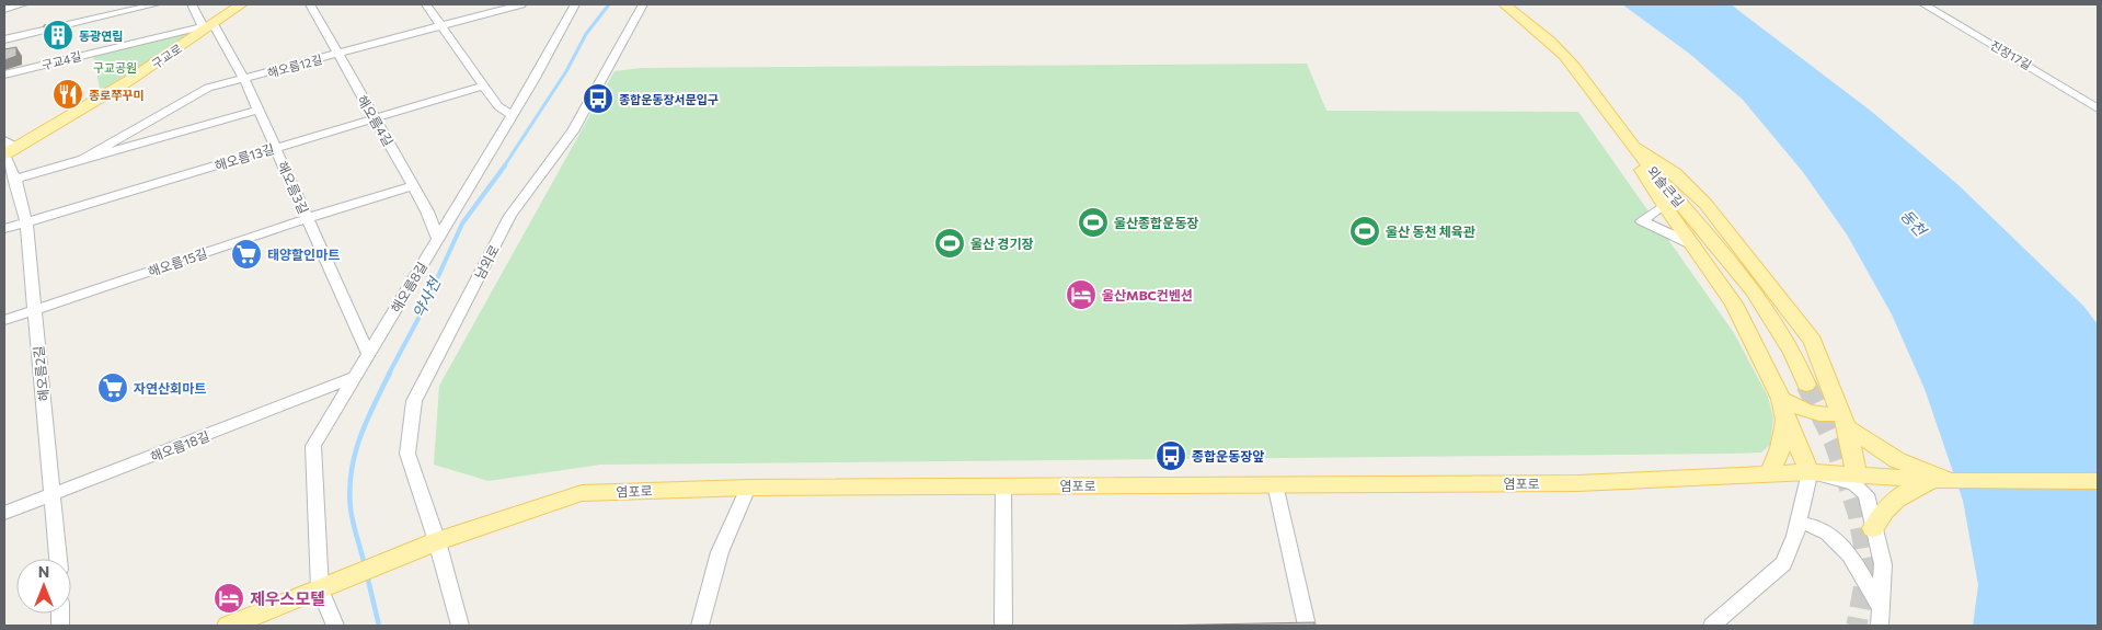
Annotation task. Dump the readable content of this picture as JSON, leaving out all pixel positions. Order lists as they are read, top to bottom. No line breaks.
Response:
{"streets":{"main road":["구교로","외솔큰길","염포로"],"street":["진장17길","구교4길","해오름12길","해오름4길","해오름13길","해오름3길","해오름15길","남외로","해오름8길","해오름2길","해오름18길"]},"crossings":[["구교로","구교4길"],["구교로","해오름3길"],["구교로","해오름2길"],["구교4길","해오름3길"],["해오름12길","해오름4길"],["해오름12길","해오름3길"],["해오름4길","해오름13길"],["해오름4길","해오름15길"],["해오름4길","해오름8길"],["해오름13길","해오름3길"],["해오름13길","해오름2길"],["해오름3길","해오름15길"],["해오름3길","해오름8길"],["해오름15길","해오름2길"],["남외로","염포로"],["해오름8길","해오름18길"],["해오름8길","염포로"],["해오름2길","해오름18길"]],"water":["동천","약사천"],"parks":["구교공원"],"places":{"building":["동광연립"],"restaurant":["종로쭈꾸미"],"bus stop":["종합운동장서문입구","종합운동장앞"],"sports":["울산종합운동장","울산 동천 체육관","울산 경기장"],"supermarket":["태양할인마트","자연산회마트"],"hotel":["울산MBC컨벤션","제우스모텔"]},"north":"top"}
